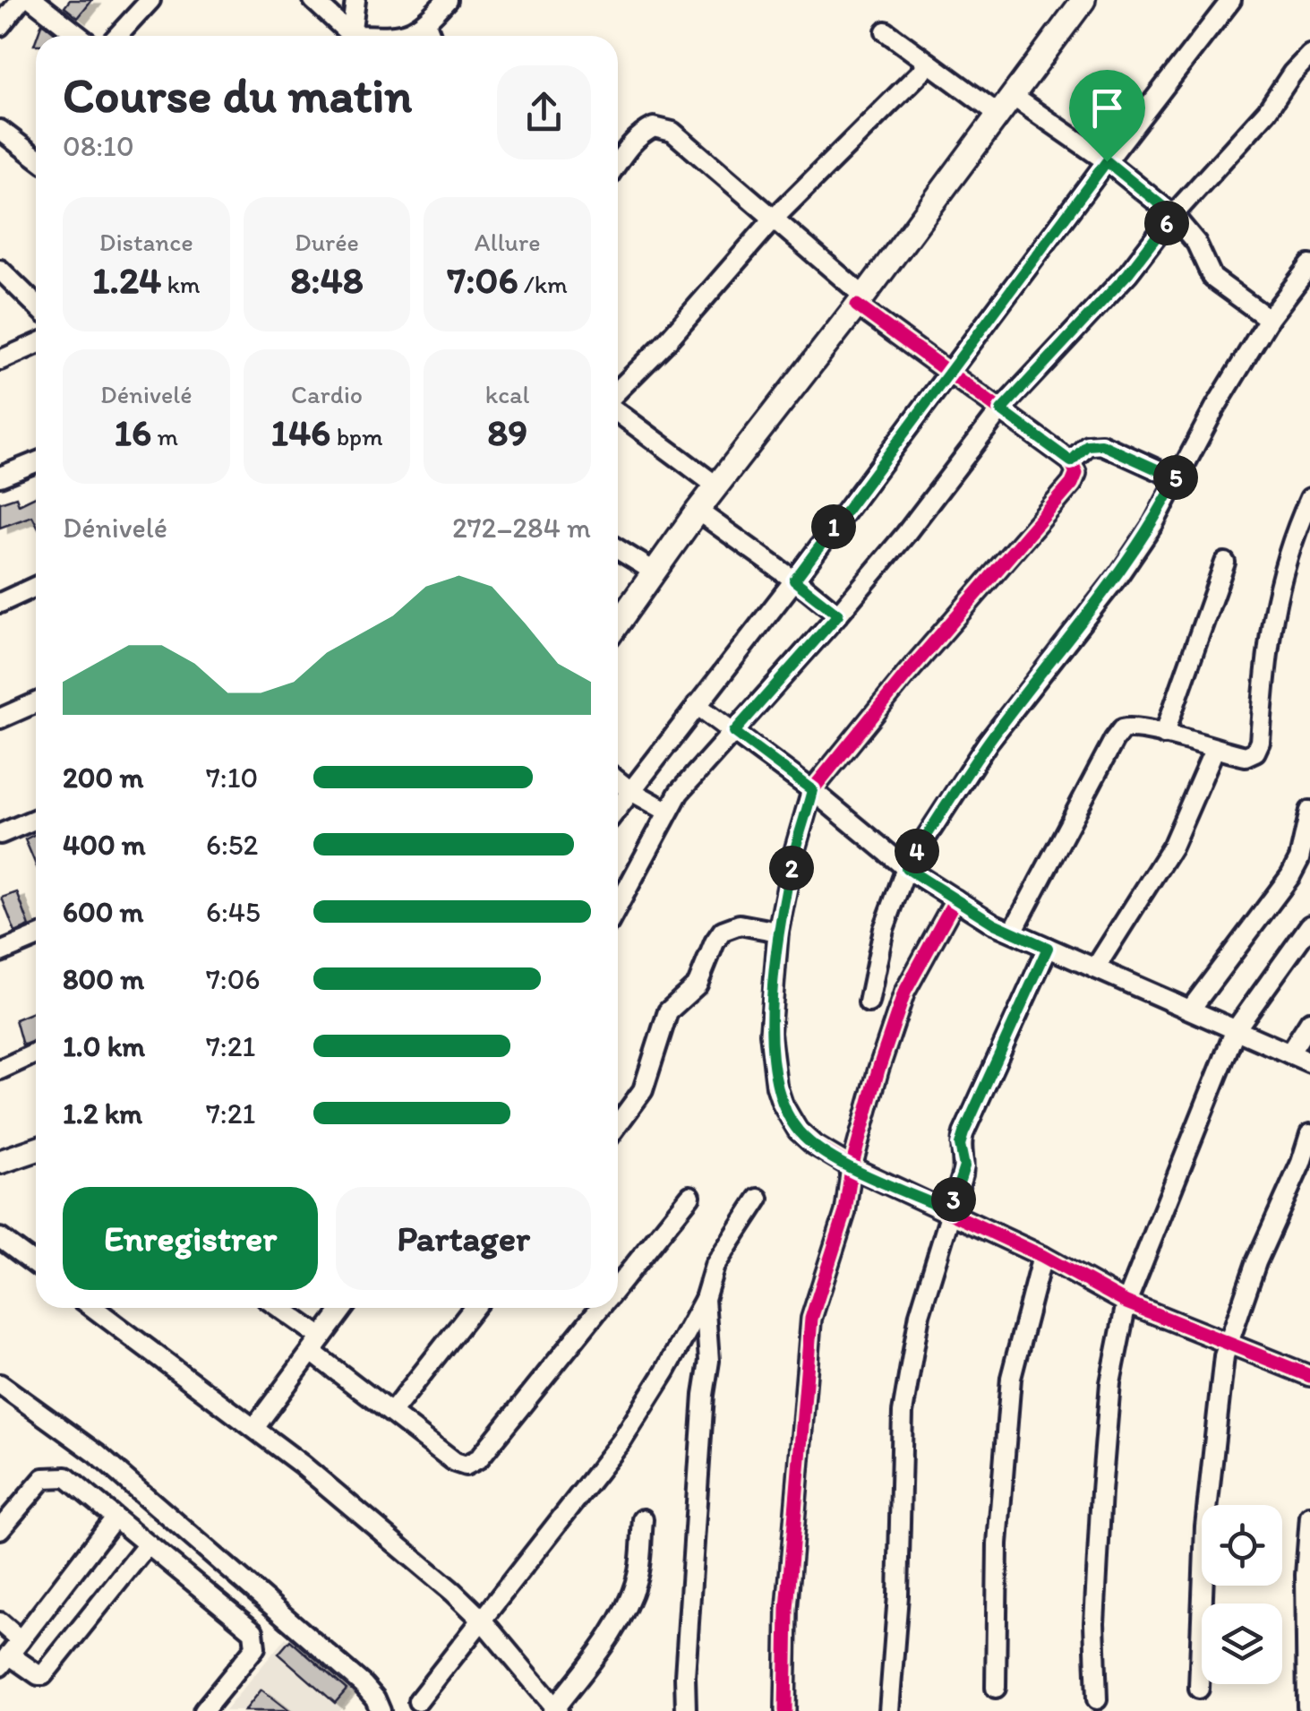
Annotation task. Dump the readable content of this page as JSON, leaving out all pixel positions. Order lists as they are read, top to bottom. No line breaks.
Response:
{"page":{"heading":["Course du matin","08:10"],"stats":[["Distance","1.24 km"],["Durée","8:48"],["Allure","7:06 /km"],["Dénivelé","16 m"],["Cardio","146 bpm"],["kcal","89"]],"pins":["6","5","1","4","2","3"],"chart":["Dénivelé","272–284 m"],"list":[{"name":"200 m","note":"7:10"},{"name":"400 m","note":"6:52"},{"name":"600 m","note":"6:45"},{"name":"800 m","note":"7:06"},{"name":"1.0 km","note":"7:21"},{"name":"1.2 km","note":"7:21"}],"buttons":["Enregistrer","Partager"]}}
